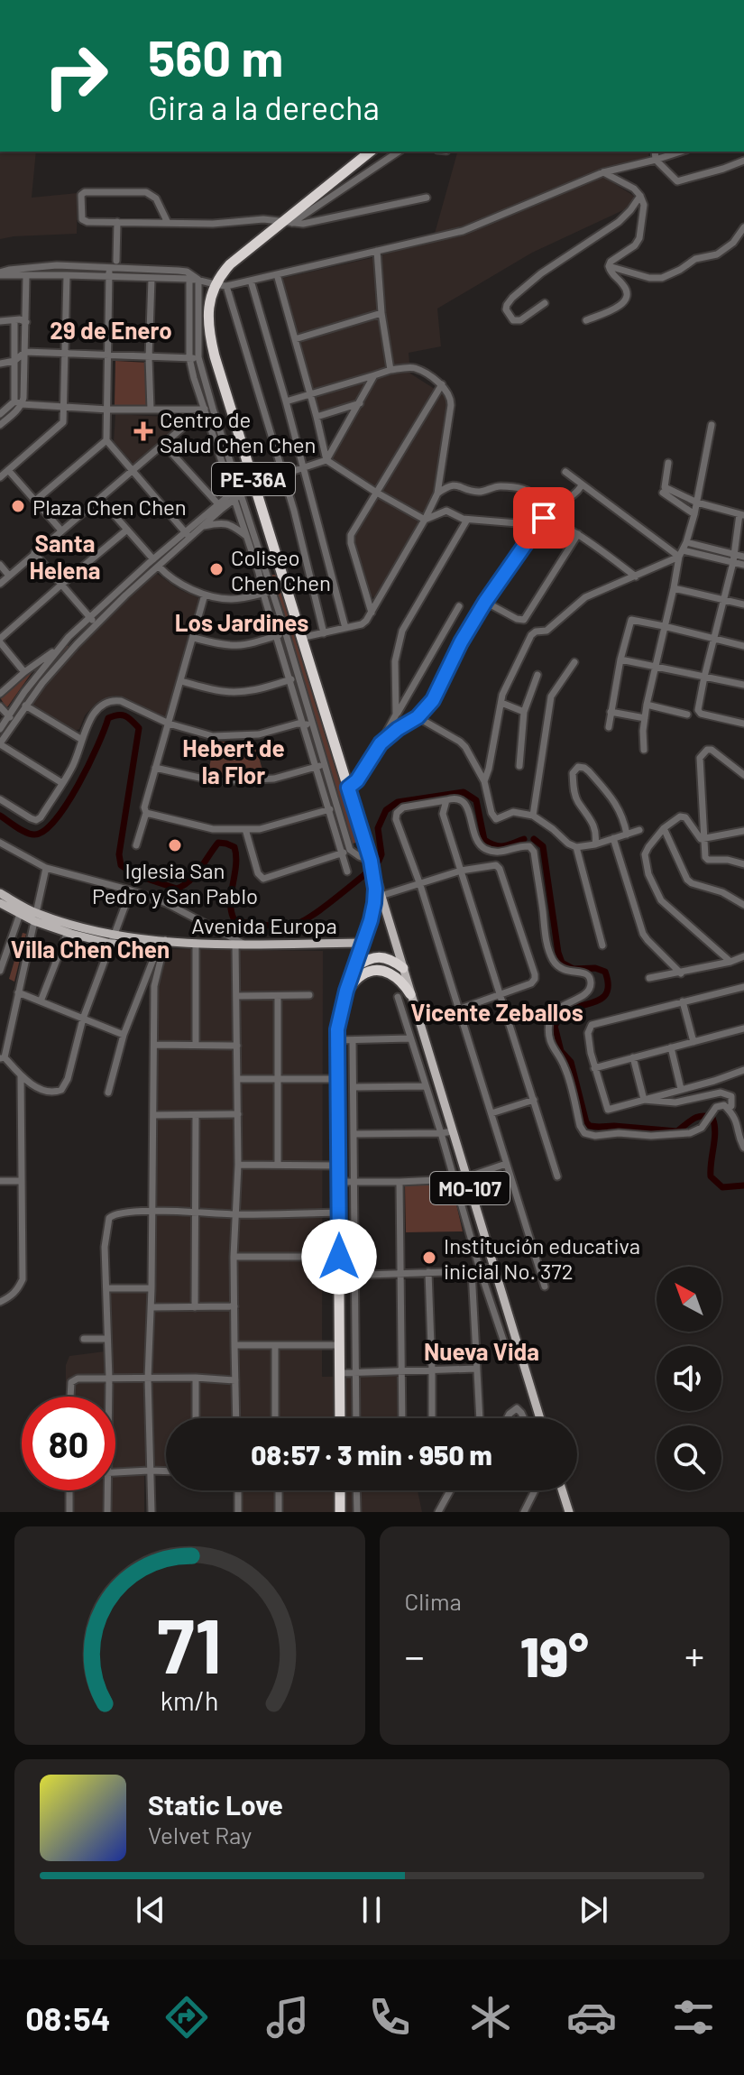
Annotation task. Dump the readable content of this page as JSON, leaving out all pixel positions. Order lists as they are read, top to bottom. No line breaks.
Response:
{"streets":{"highway":["PE-36A"],"main road":["Avenida Europa","MO-107"]},"crossings":[["PE-36A","Avenida Europa"],["PE-36A","MO-107"]],"districts":["29 de Enero","Santa Helena","Los Jardines","Hebert de la Flor","Villa Chen Chen","Vicente Zeballos","Nueva Vida"],"places":{"health":["Centro de Salud Chen Chen"],"other":["Plaza Chen Chen","Coliseo Chen Chen","Iglesia San Pedro y San Pablo","Institución educativa inicial No. 372"]},"north":"top left","page":{"turn":["560 m","Gira a la derecha"],"limit":"80","trip":"08:57 · 3 min · 950 m","tile":"Clima","heat":["−","19°","+"],"song":["Static Love","Velvet Ray"],"tabs":"08:54","gauge":["71","km/h"]}}
